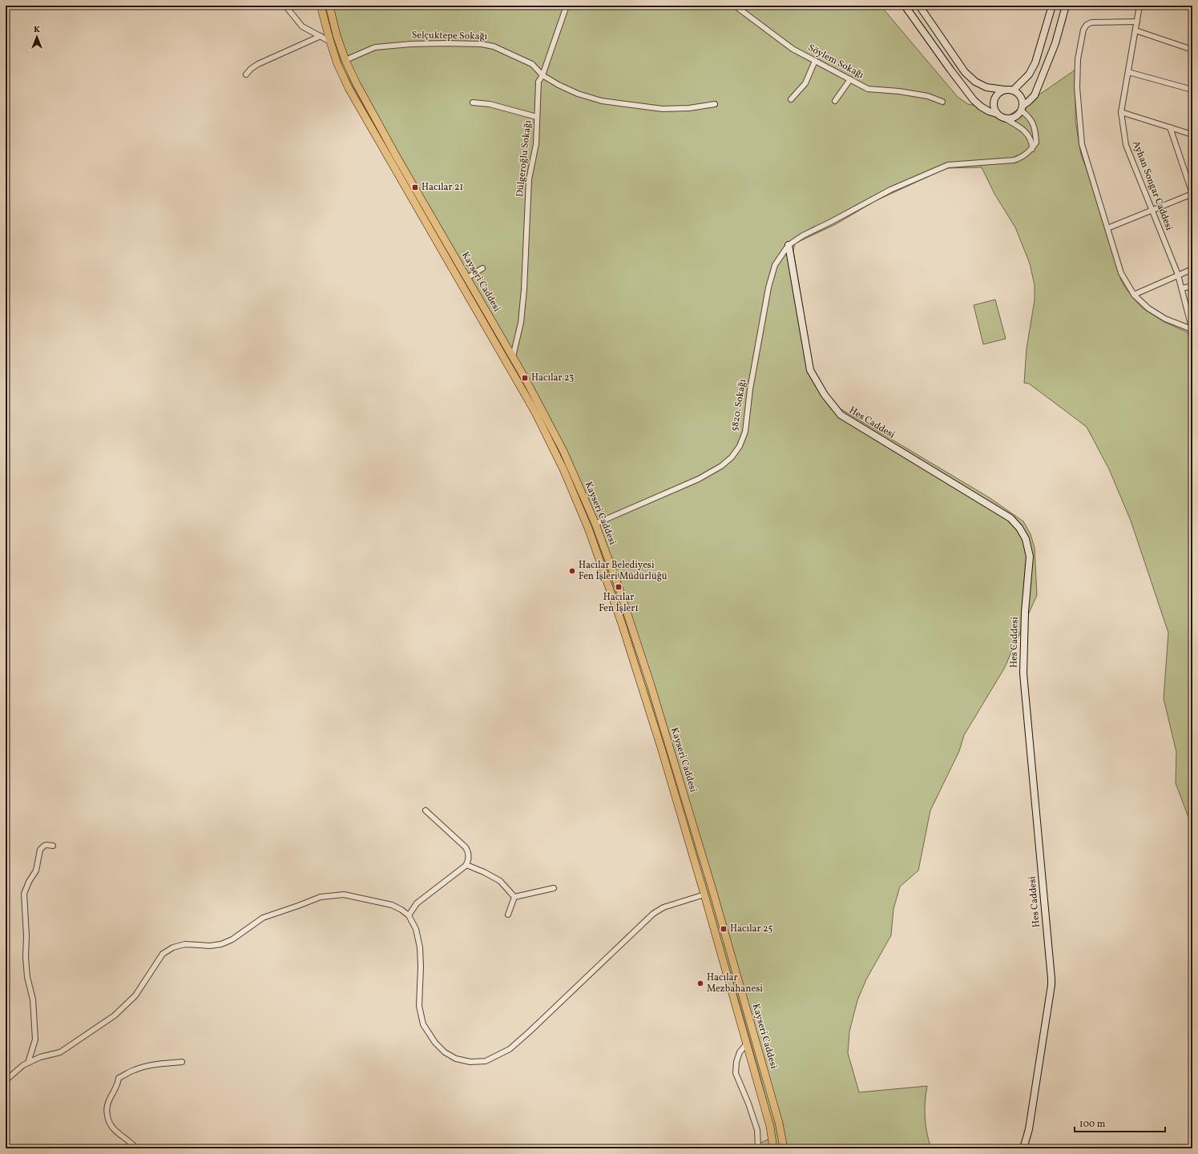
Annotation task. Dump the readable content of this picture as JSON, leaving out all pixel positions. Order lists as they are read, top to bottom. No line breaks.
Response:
{"streets":{"main road":["Kayseri Caddesi"],"street":["Selçuktepe Sokağı","Söylem Sokağı","Dülgeroğlu Sokağı","Ayhan Songar Caddesi","5820. Sokağı","Hes Caddesi"]},"crossings":[["Selçuktepe Sokağı","Dülgeroğlu Sokağı"],["Selçuktepe Sokağı","Kayseri Caddesi"],["Dülgeroğlu Sokağı","Kayseri Caddesi"],["Kayseri Caddesi","5820. Sokağı"],["5820. Sokağı","Hes Caddesi"]],"places":{"transit":["Hacılar 21","Hacılar 23","Hacılar Fen İşler1","Hacılar 25"],"other":["Hacılar Belediyesi Fen İşleri Müdürlüğü","Hacılar Mezbahanesi"]},"scale_bar":"100 m","north":"top"}
